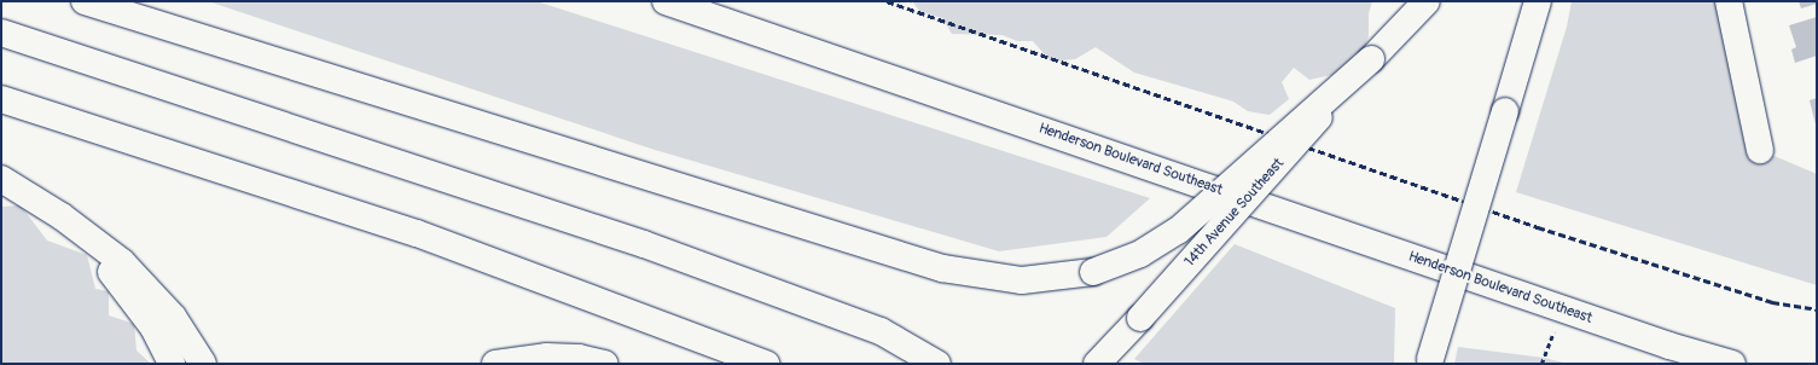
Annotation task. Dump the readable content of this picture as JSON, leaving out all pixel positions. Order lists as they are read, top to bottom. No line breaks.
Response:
{"streets":{"main road":["Henderson Boulevard Southeast","14th Avenue Southeast"]}}
